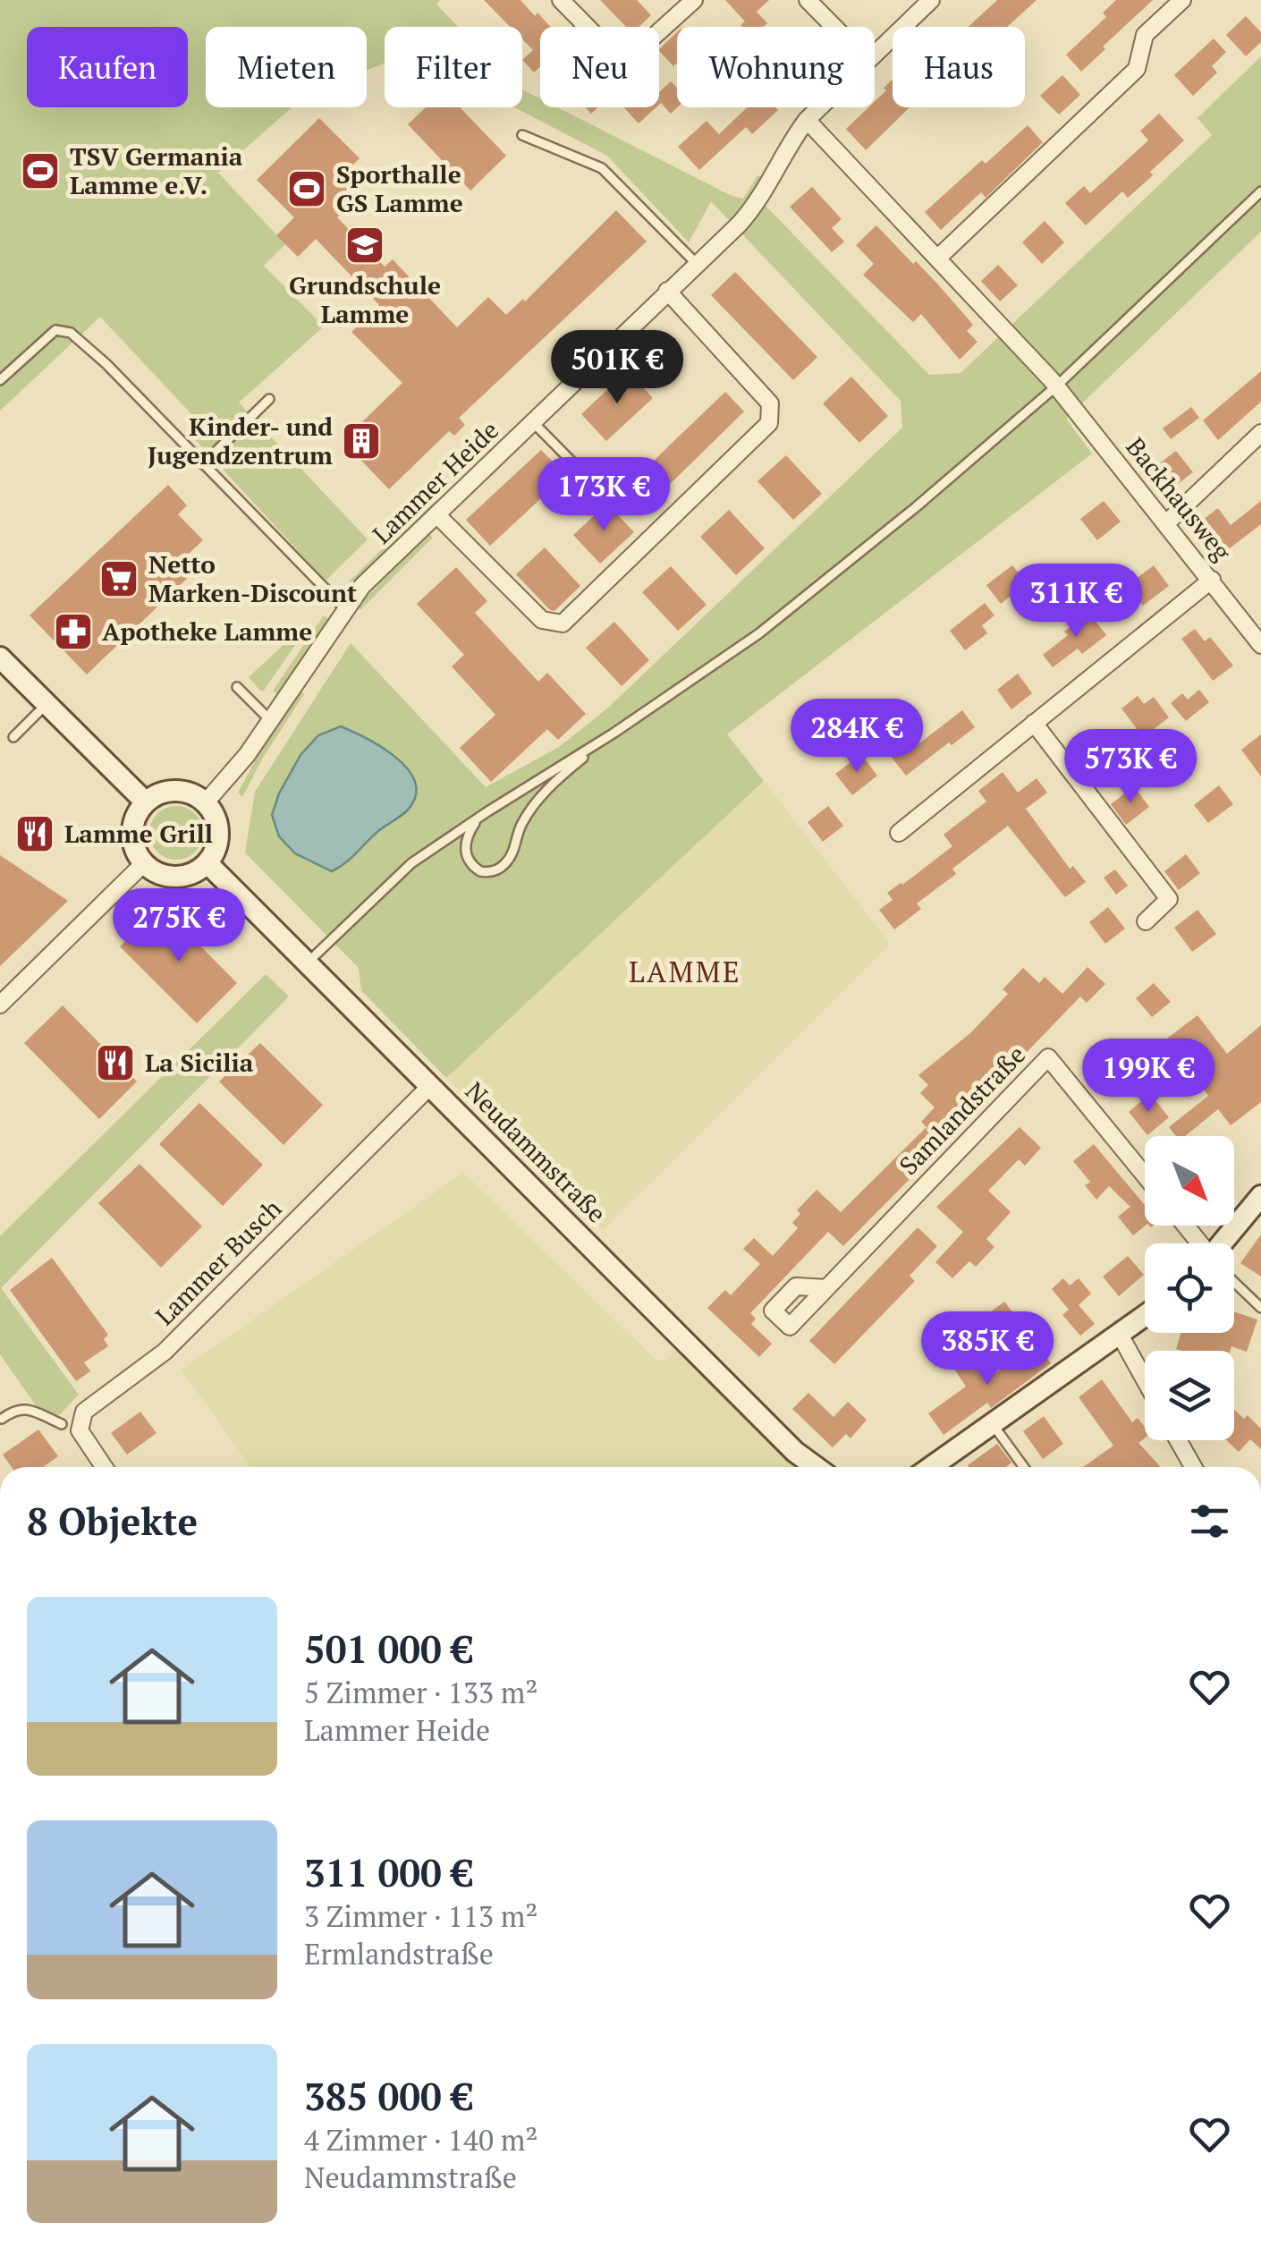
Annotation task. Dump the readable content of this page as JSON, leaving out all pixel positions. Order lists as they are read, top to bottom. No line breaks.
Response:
{"streets":{"main road":["Neudammstraße"],"street":["Lammer Heide","Backhausweg","Samlandstraße","Lammer Busch"]},"crossings":[["Lammer Heide","Backhausweg"],["Lammer Heide","Neudammstraße"],["Neudammstraße","Lammer Busch"]],"districts":["LAMME"],"places":{"sports":["TSV Germania Lamme e.V.","Sporthalle GS Lamme"],"school or university":["Grundschule Lamme"],"building":["Kinder- und Jugendzentrum"],"supermarket":["Netto Marken-Discount"],"pharmacy":["Apotheke Lamme"],"restaurant":["Lamme Grill","La Sicilia"]},"north":"bottom right","page":{"chip":["Kaufen","Mieten","Filter","Neu","Wohnung","Haus"],"price":["501K €","173K €","311K €","284K €","573K €","275K €","199K €","385K €"],"heading":"8 Objekte","list":[{"name":"501 000 €","note":"5 Zimmer · 133 m² · Lammer Heide"},{"name":"311 000 €","note":"3 Zimmer · 113 m² · Ermlandstraße"},{"name":"385 000 €","note":"4 Zimmer · 140 m² · Neudammstraße"}]}}
